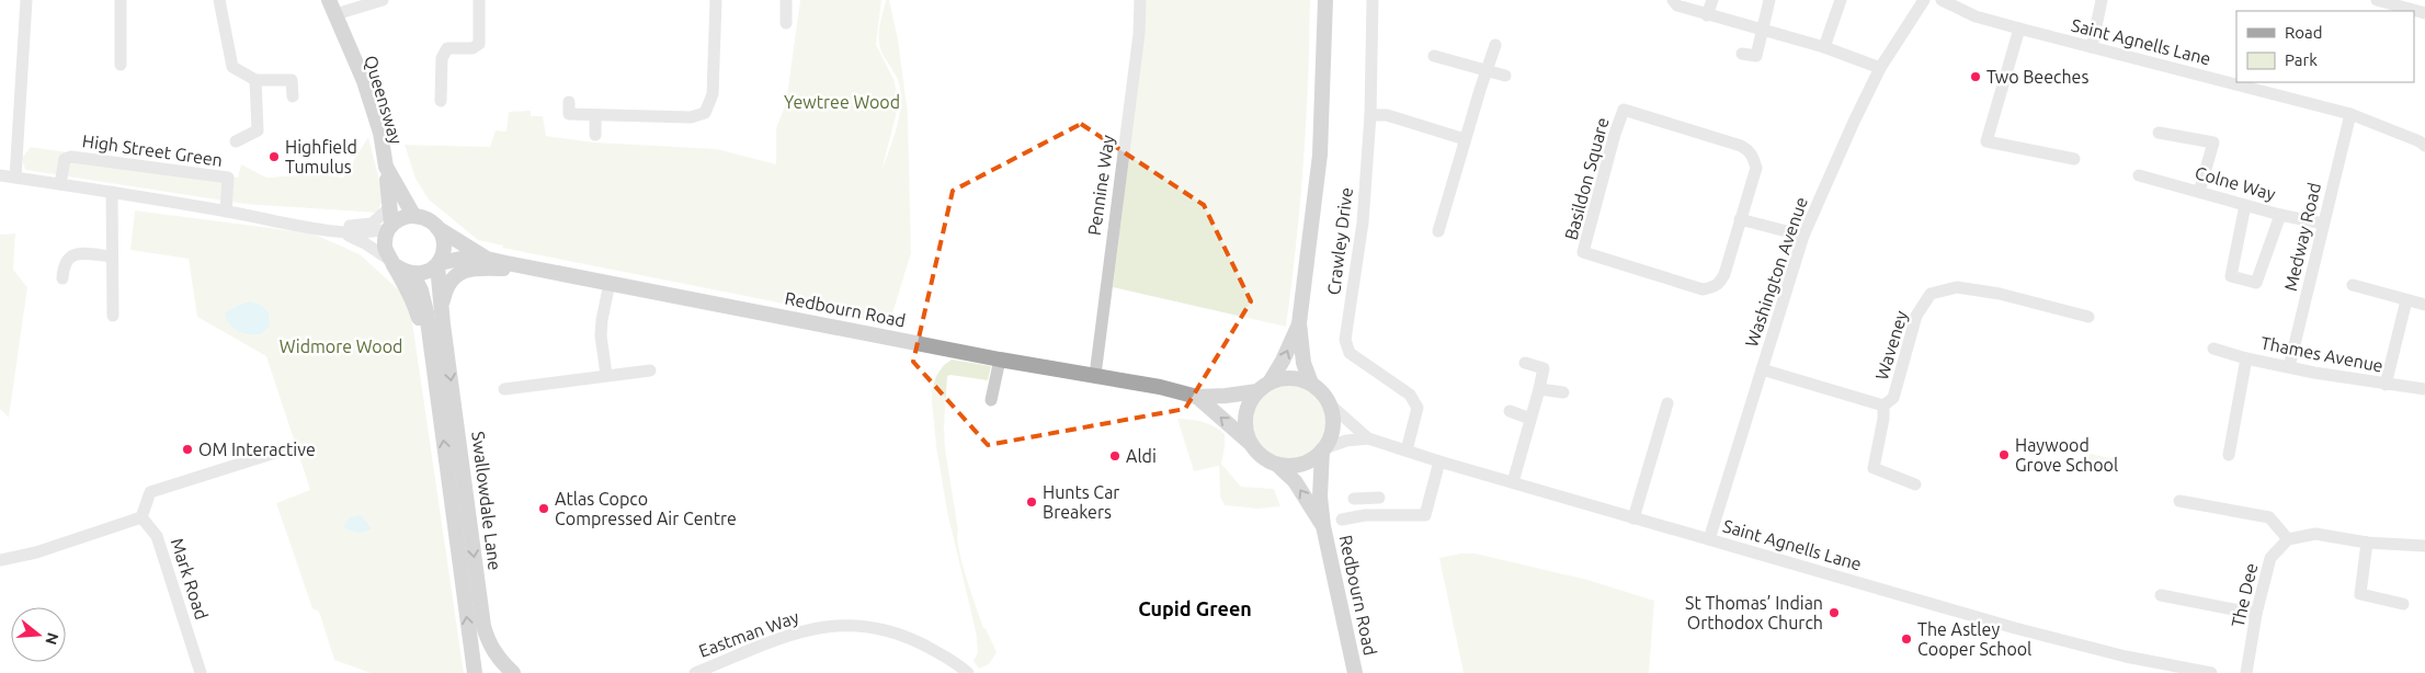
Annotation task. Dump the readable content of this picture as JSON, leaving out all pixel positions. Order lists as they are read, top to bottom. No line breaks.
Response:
{"streets":{"main road":["Queensway","Redbourn Road","Swallowdale Lane"],"street":["Saint Agnells Lane","High Street Green","Basildon Square","Colne Way","Pennine Way","Medway Road","Crawley Drive","Washington Avenue","Waveney","Thames Avenue","Mark Road","The Dee","Eastman Way"]},"crossings":[["Saint Agnells Lane","Medway Road"],["Saint Agnells Lane","Crawley Drive"],["Saint Agnells Lane","Washington Avenue"],["Saint Agnells Lane","Redbourn Road"],["Queensway","Redbourn Road"],["Queensway","Swallowdale Lane"],["Colne Way","Medway Road"],["Pennine Way","Redbourn Road"],["Medway Road","Thames Avenue"],["Washington Avenue","Waveney"],["Redbourn Road","Swallowdale Lane"]],"districts":["Cupid Green"],"parks":["Yewtree Wood","Widmore Wood"],"places":["Two Beeches","Highfield Tumulus","OM Interactive","Haywood Grove School","Aldi","Hunts Car Breakers","Atlas Copco Compressed Air Centre","St Thomas’ Indian Orthodox Church","The Astley Cooper School"],"legend":["Road","Park"],"north":"right"}
